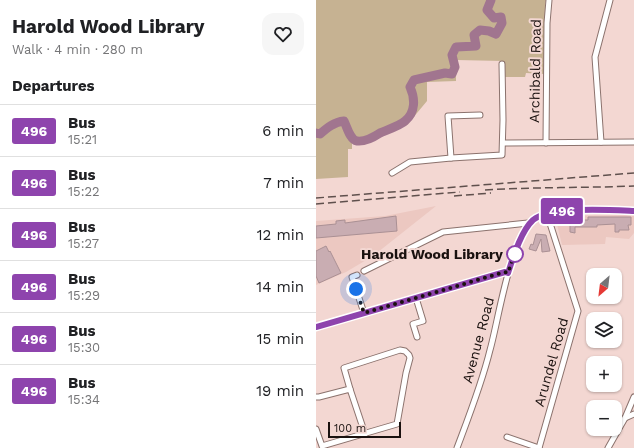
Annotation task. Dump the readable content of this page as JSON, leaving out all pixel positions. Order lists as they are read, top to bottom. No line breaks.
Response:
{"streets":{"street":["Archibald Road","Avenue Road","Arundel Road"]},"crossings":[["Avenue Road","Arundel Road"]],"places":["Harold Wood Library"],"lines":["bus line 496"],"scale_bar":"100 m","north":"bottom left","page":{"heading":[["Harold Wood Library","Walk · 4 min · 280 m"],"Departures"],"on_map":"496","list":[{"mark":"496","name":"Bus","note":"15:21","value":"6 min"},{"mark":"496","name":"Bus","note":"15:22","value":"7 min"},{"mark":"496","name":"Bus","note":"15:27","value":"12 min"},{"mark":"496","name":"Bus","note":"15:29","value":"14 min"},{"mark":"496","name":"Bus","note":"15:30","value":"15 min"},{"mark":"496","name":"Bus","note":"15:34","value":"19 min"}],"map_buttons":["+","−"],"scale":"100 m"}}
